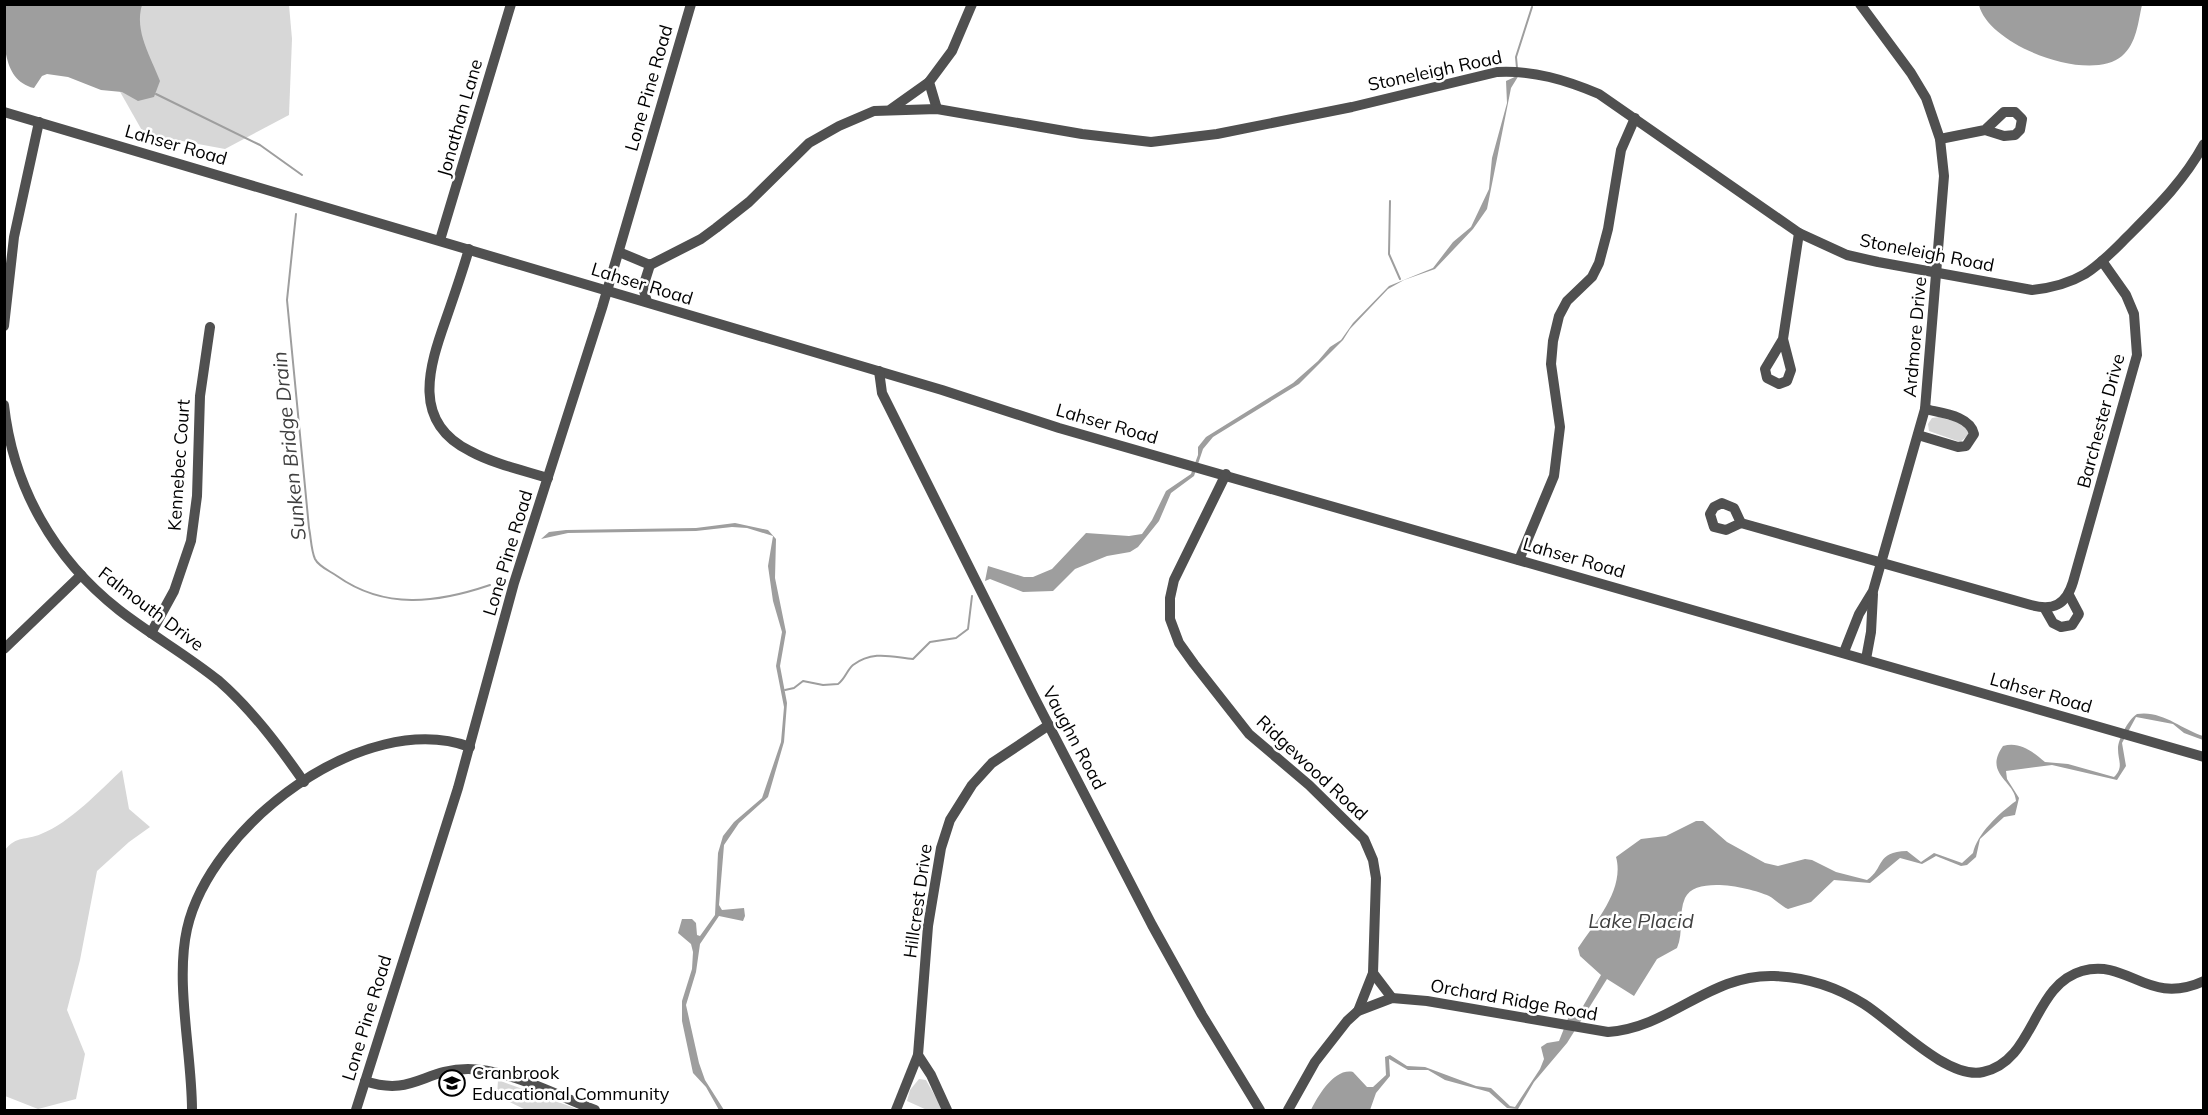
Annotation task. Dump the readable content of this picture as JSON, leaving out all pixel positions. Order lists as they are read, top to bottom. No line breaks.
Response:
{"streets":{"street":["Stoneleigh Road","Lone Pine Road","Jonathan Lane","Lahser Road","Ardmore Drive","Barchester Drive","Kennebec Court","Falmouth Drive","Vaughn Road","Ridgewood Road","Hillcrest Drive","Orchard Ridge Road"]},"crossings":[["Stoneleigh Road","Ardmore Drive"],["Stoneleigh Road","Barchester Drive"],["Lone Pine Road","Lahser Road"],["Jonathan Lane","Lahser Road"],["Lahser Road","Ardmore Drive"],["Lahser Road","Vaughn Road"],["Lahser Road","Ridgewood Road"],["Ardmore Drive","Barchester Drive"],["Kennebec Court","Falmouth Drive"],["Vaughn Road","Hillcrest Drive"],["Ridgewood Road","Orchard Ridge Road"]],"water":["Sunken Bridge Drain","Lake Placid"],"places":{"school or university":["Cranbrook Educational Community"]}}
